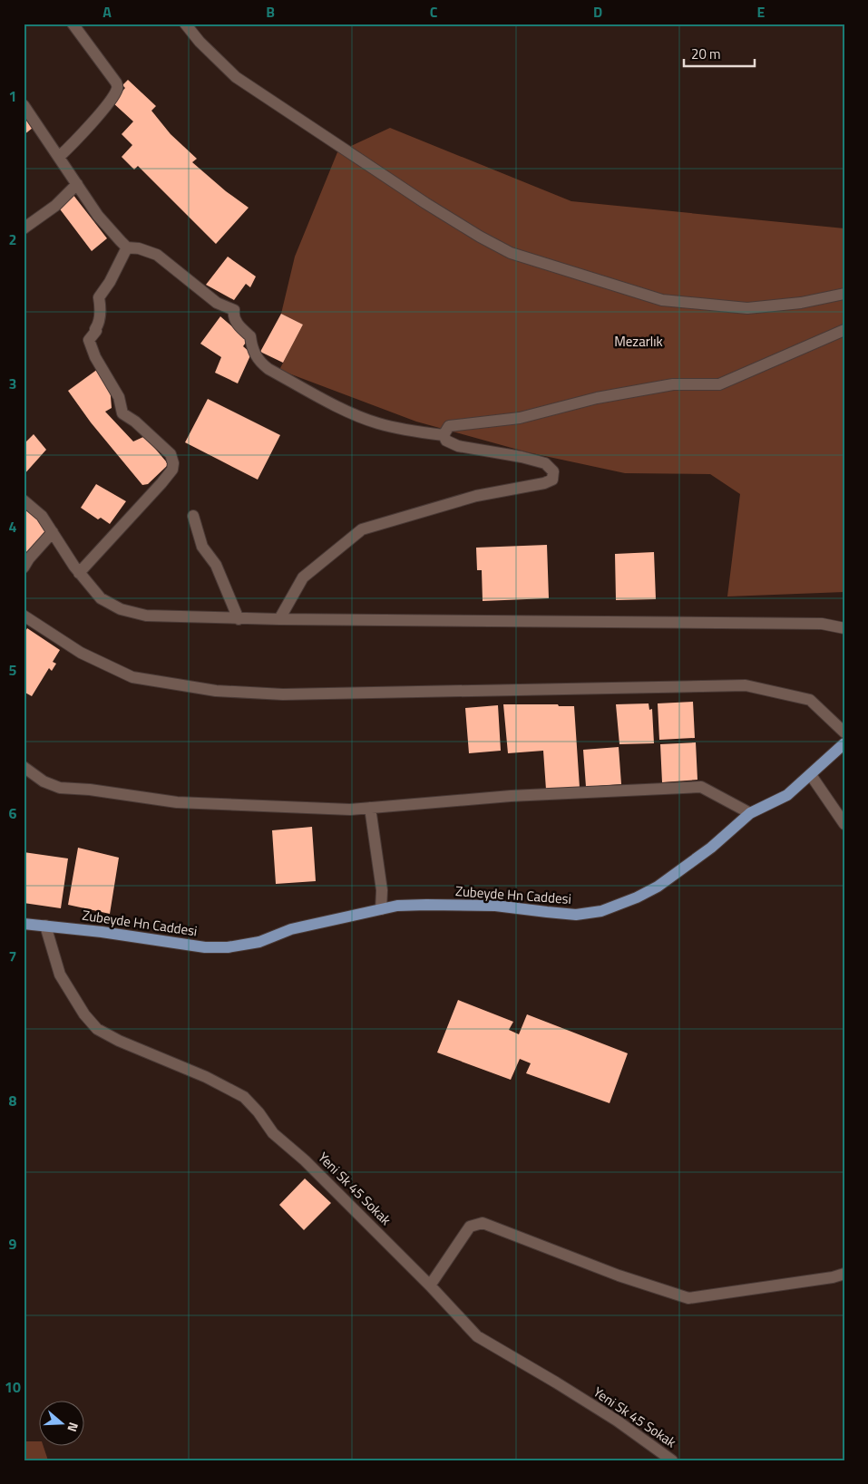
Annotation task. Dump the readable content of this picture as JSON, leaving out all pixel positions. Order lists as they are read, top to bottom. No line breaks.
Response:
{"streets":{"main road":["Zubeyde Hn Caddesi"],"street":["Yeni Sk 45 Sokak"]},"crossings":[["Zubeyde Hn Caddesi","Yeni Sk 45 Sokak"]],"parks":["Mezarlık"],"scale_bar":"20 m","north":"right","grid":{"columns":["A","B","C","D","E"],"rows":["1","2","3","4","5","6","7","8","9","10"]}}
